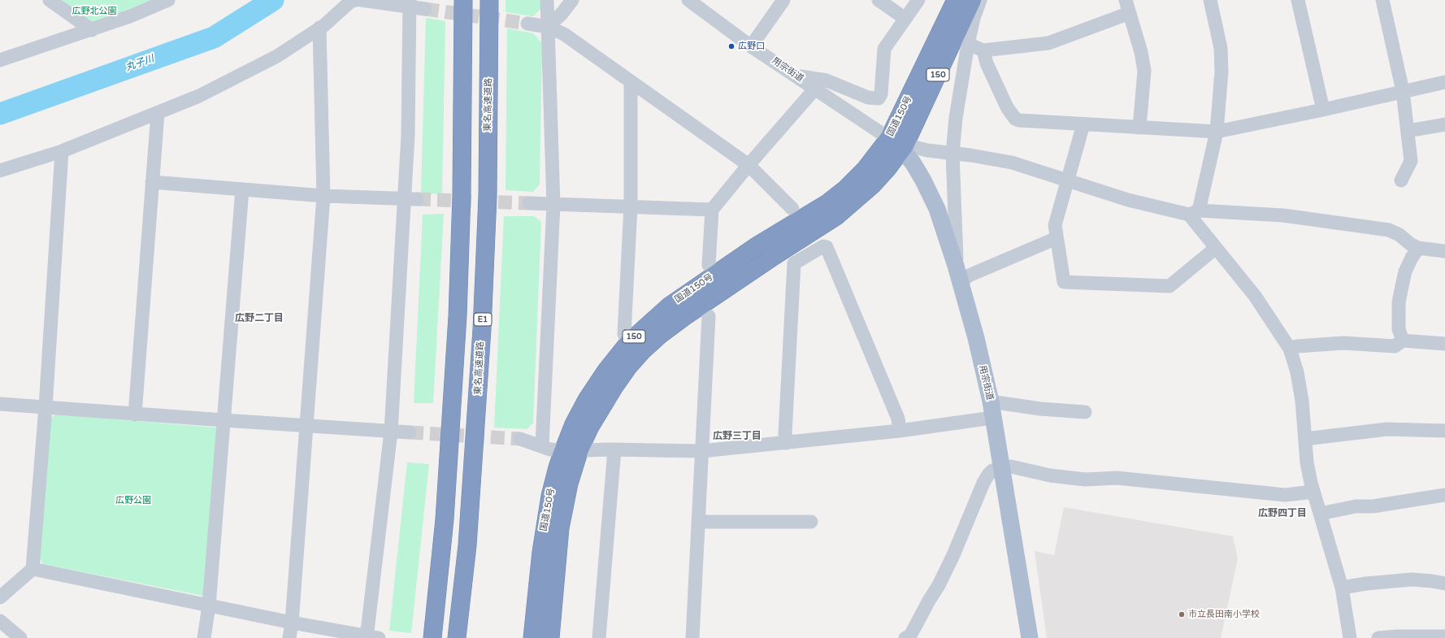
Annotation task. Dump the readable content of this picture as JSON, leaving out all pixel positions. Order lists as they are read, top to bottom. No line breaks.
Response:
{"streets":{"highway":["150","東名高速道路","国道150号","E1"],"main road":["用宗街道"]},"crossings":[["用宗街道","国道150号"]],"districts":["広野二丁目","広野三丁目","広野四丁目"],"water":["丸子川"],"parks":["広野北公園","広野公園"],"places":["広野口","市立長田南小学校"]}
